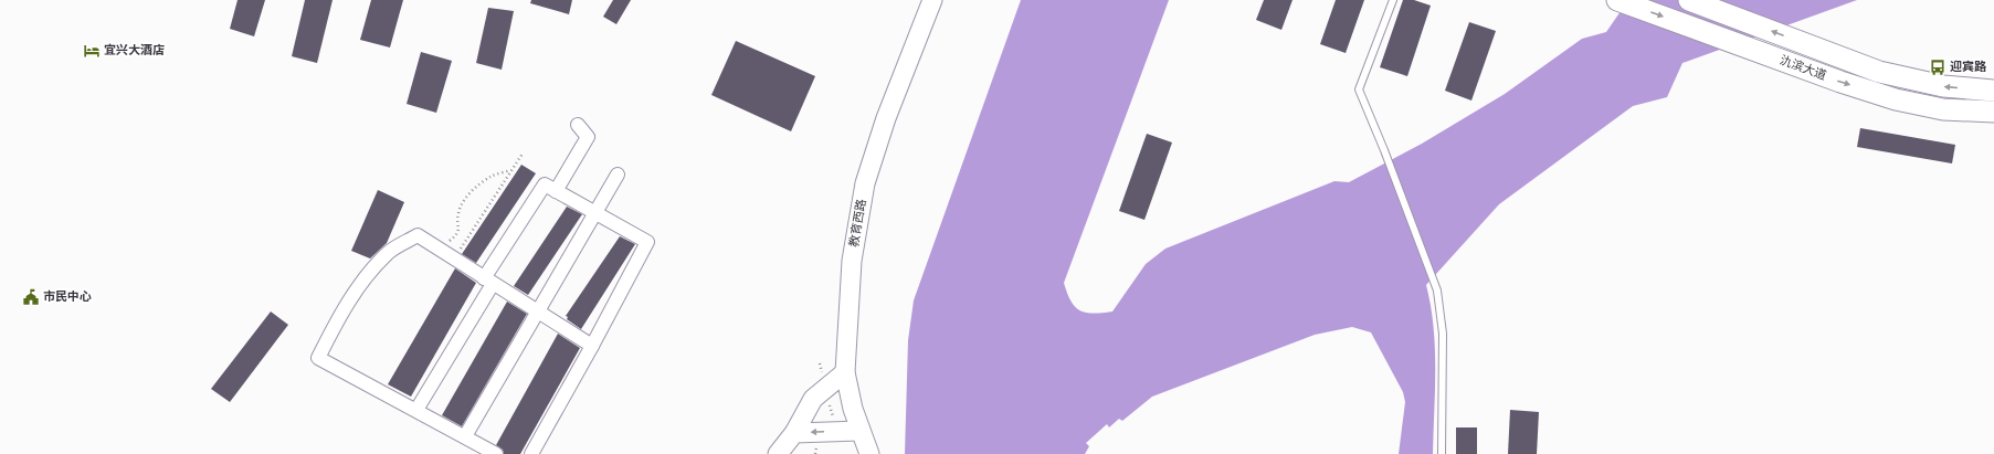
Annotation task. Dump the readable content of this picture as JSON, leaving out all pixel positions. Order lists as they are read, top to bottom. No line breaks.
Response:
{"streets":{"main road":["氿滨大道"],"street":["教育西路"]},"places":{"hotel":["宜兴大酒店"],"bus stop":["迎宾路"],"public building":["市民中心"]}}
